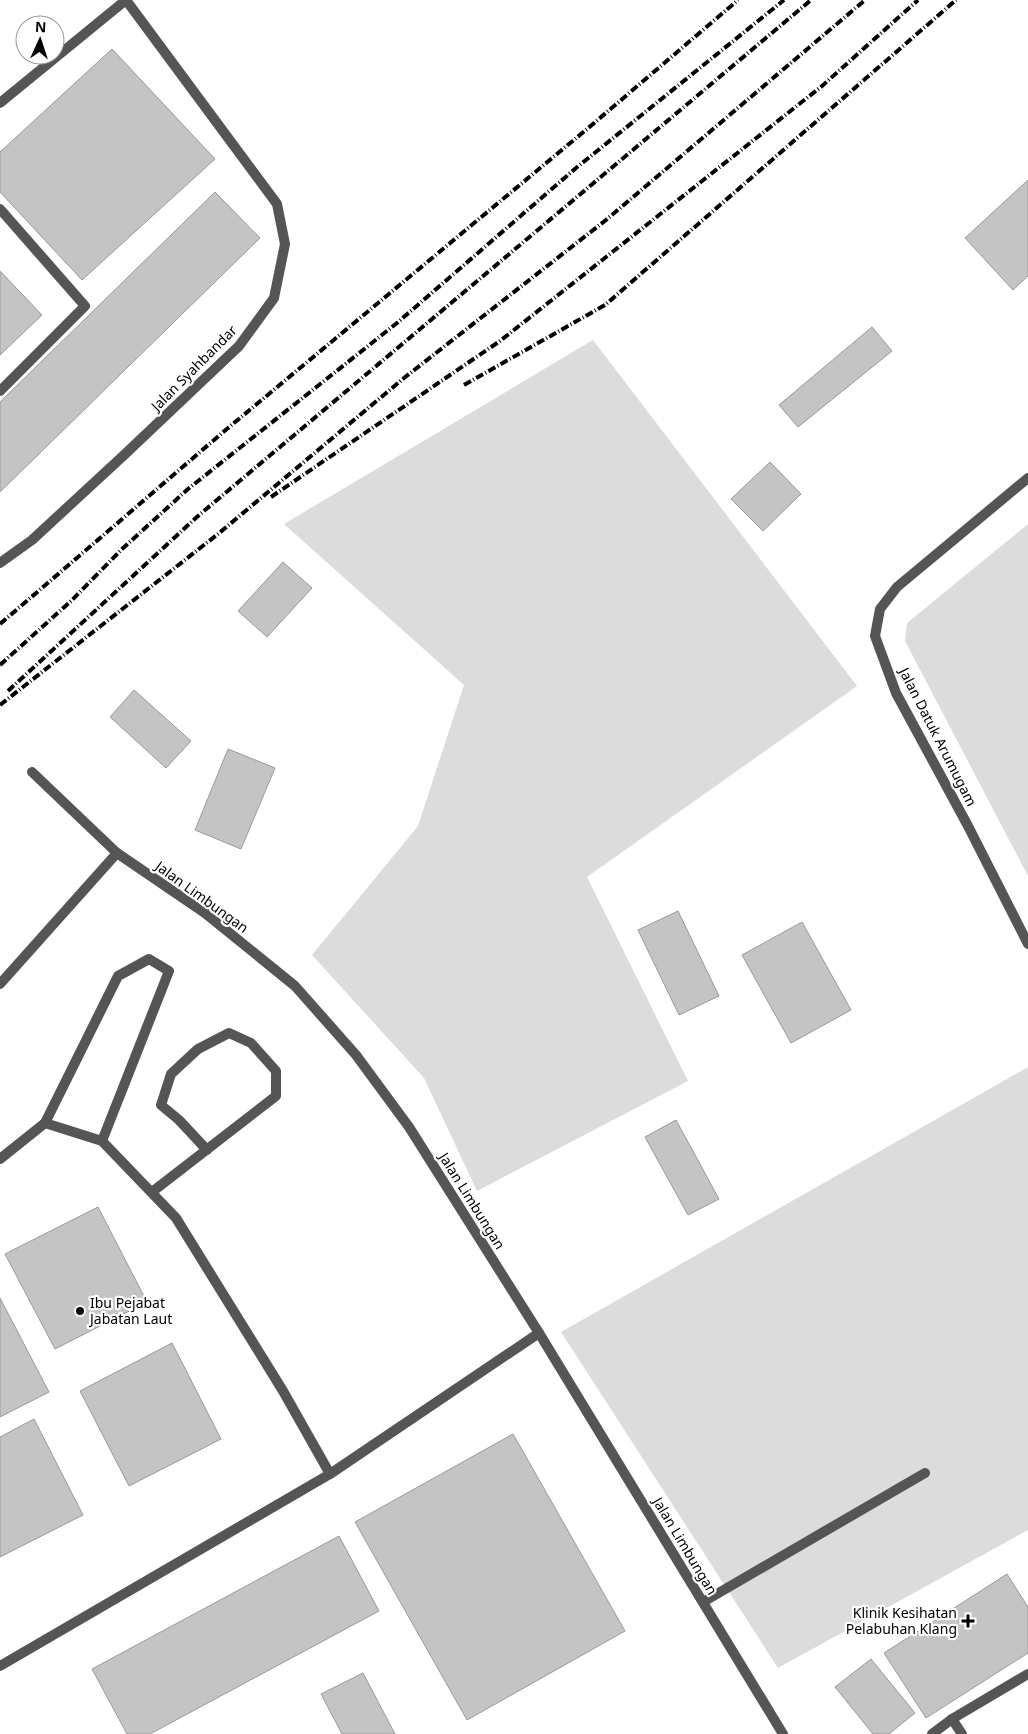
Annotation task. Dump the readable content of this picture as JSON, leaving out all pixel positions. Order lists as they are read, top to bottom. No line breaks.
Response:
{"streets":{"street":["Jalan Syahbandar","Jalan Datuk Arumugam","Jalan Limbungan"]},"places":{"other":["Ibu Pejabat Jabatan Laut"],"health":["Klinik Kesihatan Pelabuhan Klang"]},"north":"top"}
